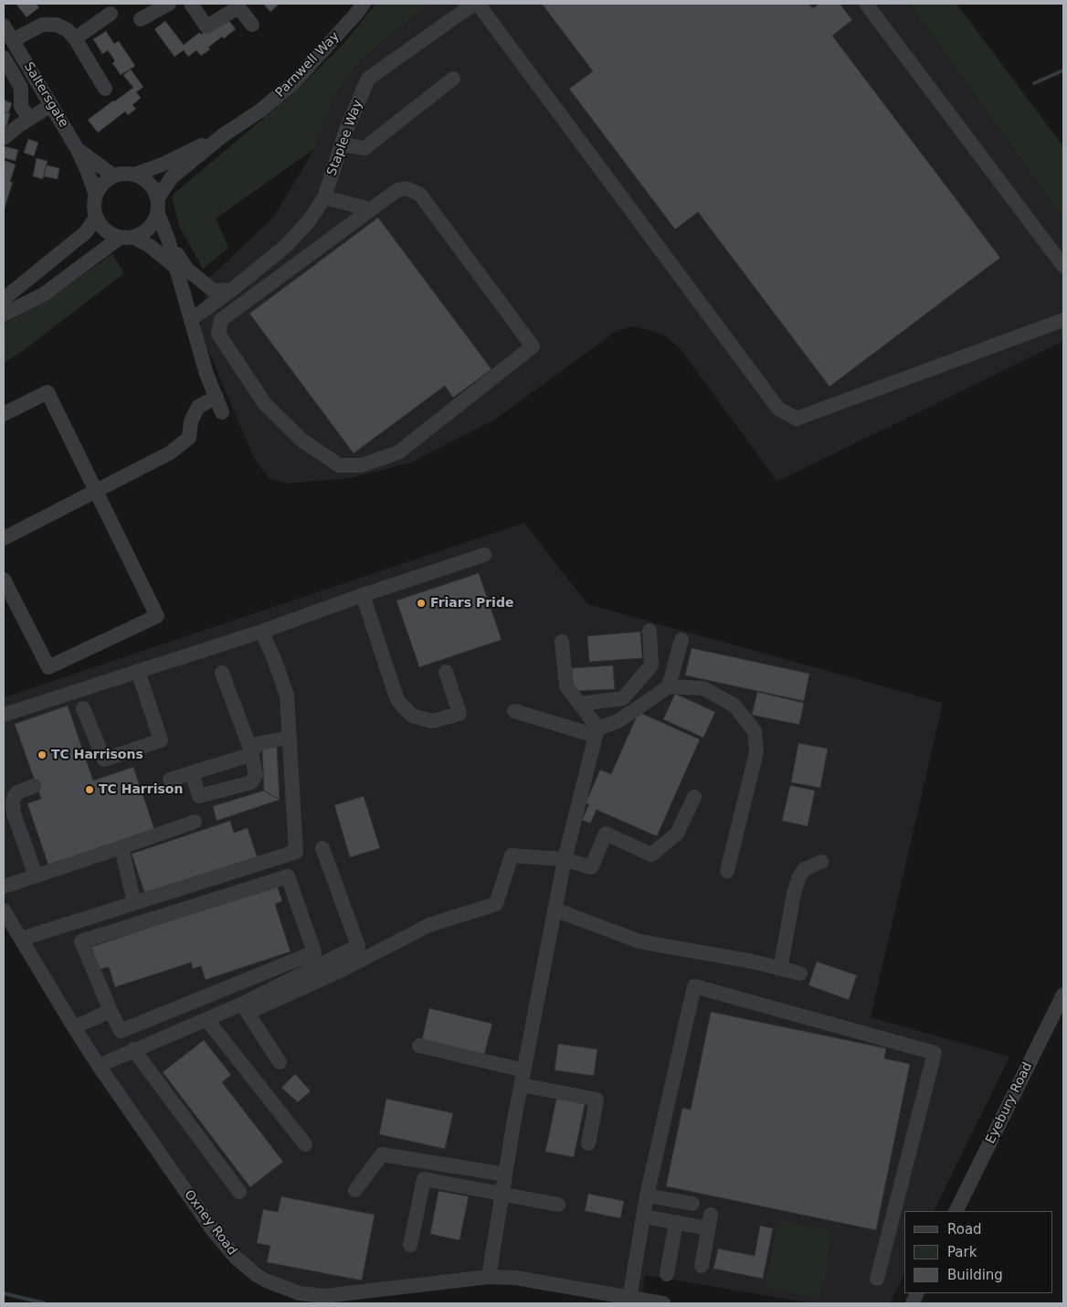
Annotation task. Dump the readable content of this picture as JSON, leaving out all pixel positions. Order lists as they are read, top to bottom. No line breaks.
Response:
{"streets":{"street":["Parnwell Way","Saltersgate","Staplee Way","Eyebury Road","Oxney Road"]},"crossings":[["Parnwell Way","Saltersgate"]],"places":["Friars Pride","TC Harrisons","TC Harrison"],"legend":["Road","Park","Building"]}
